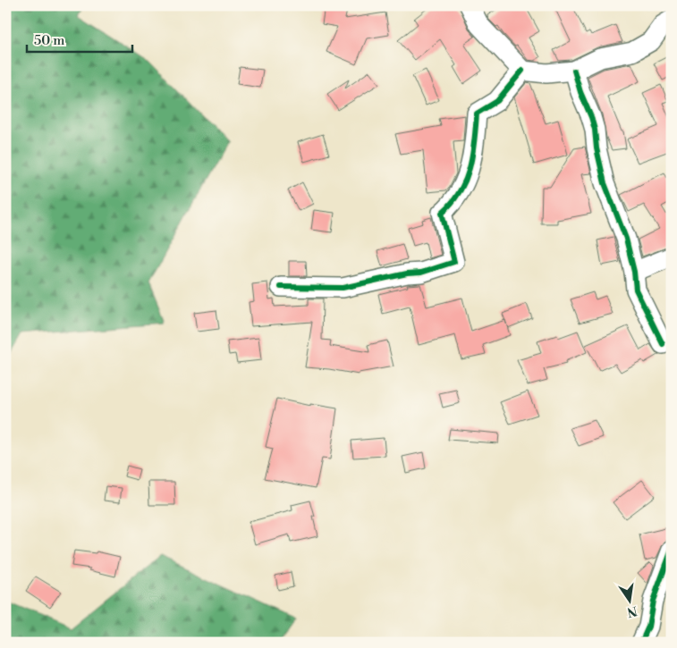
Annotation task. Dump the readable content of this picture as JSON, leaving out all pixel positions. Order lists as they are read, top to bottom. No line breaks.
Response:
{"scale_bar":"50 m","north":"bottom"}
